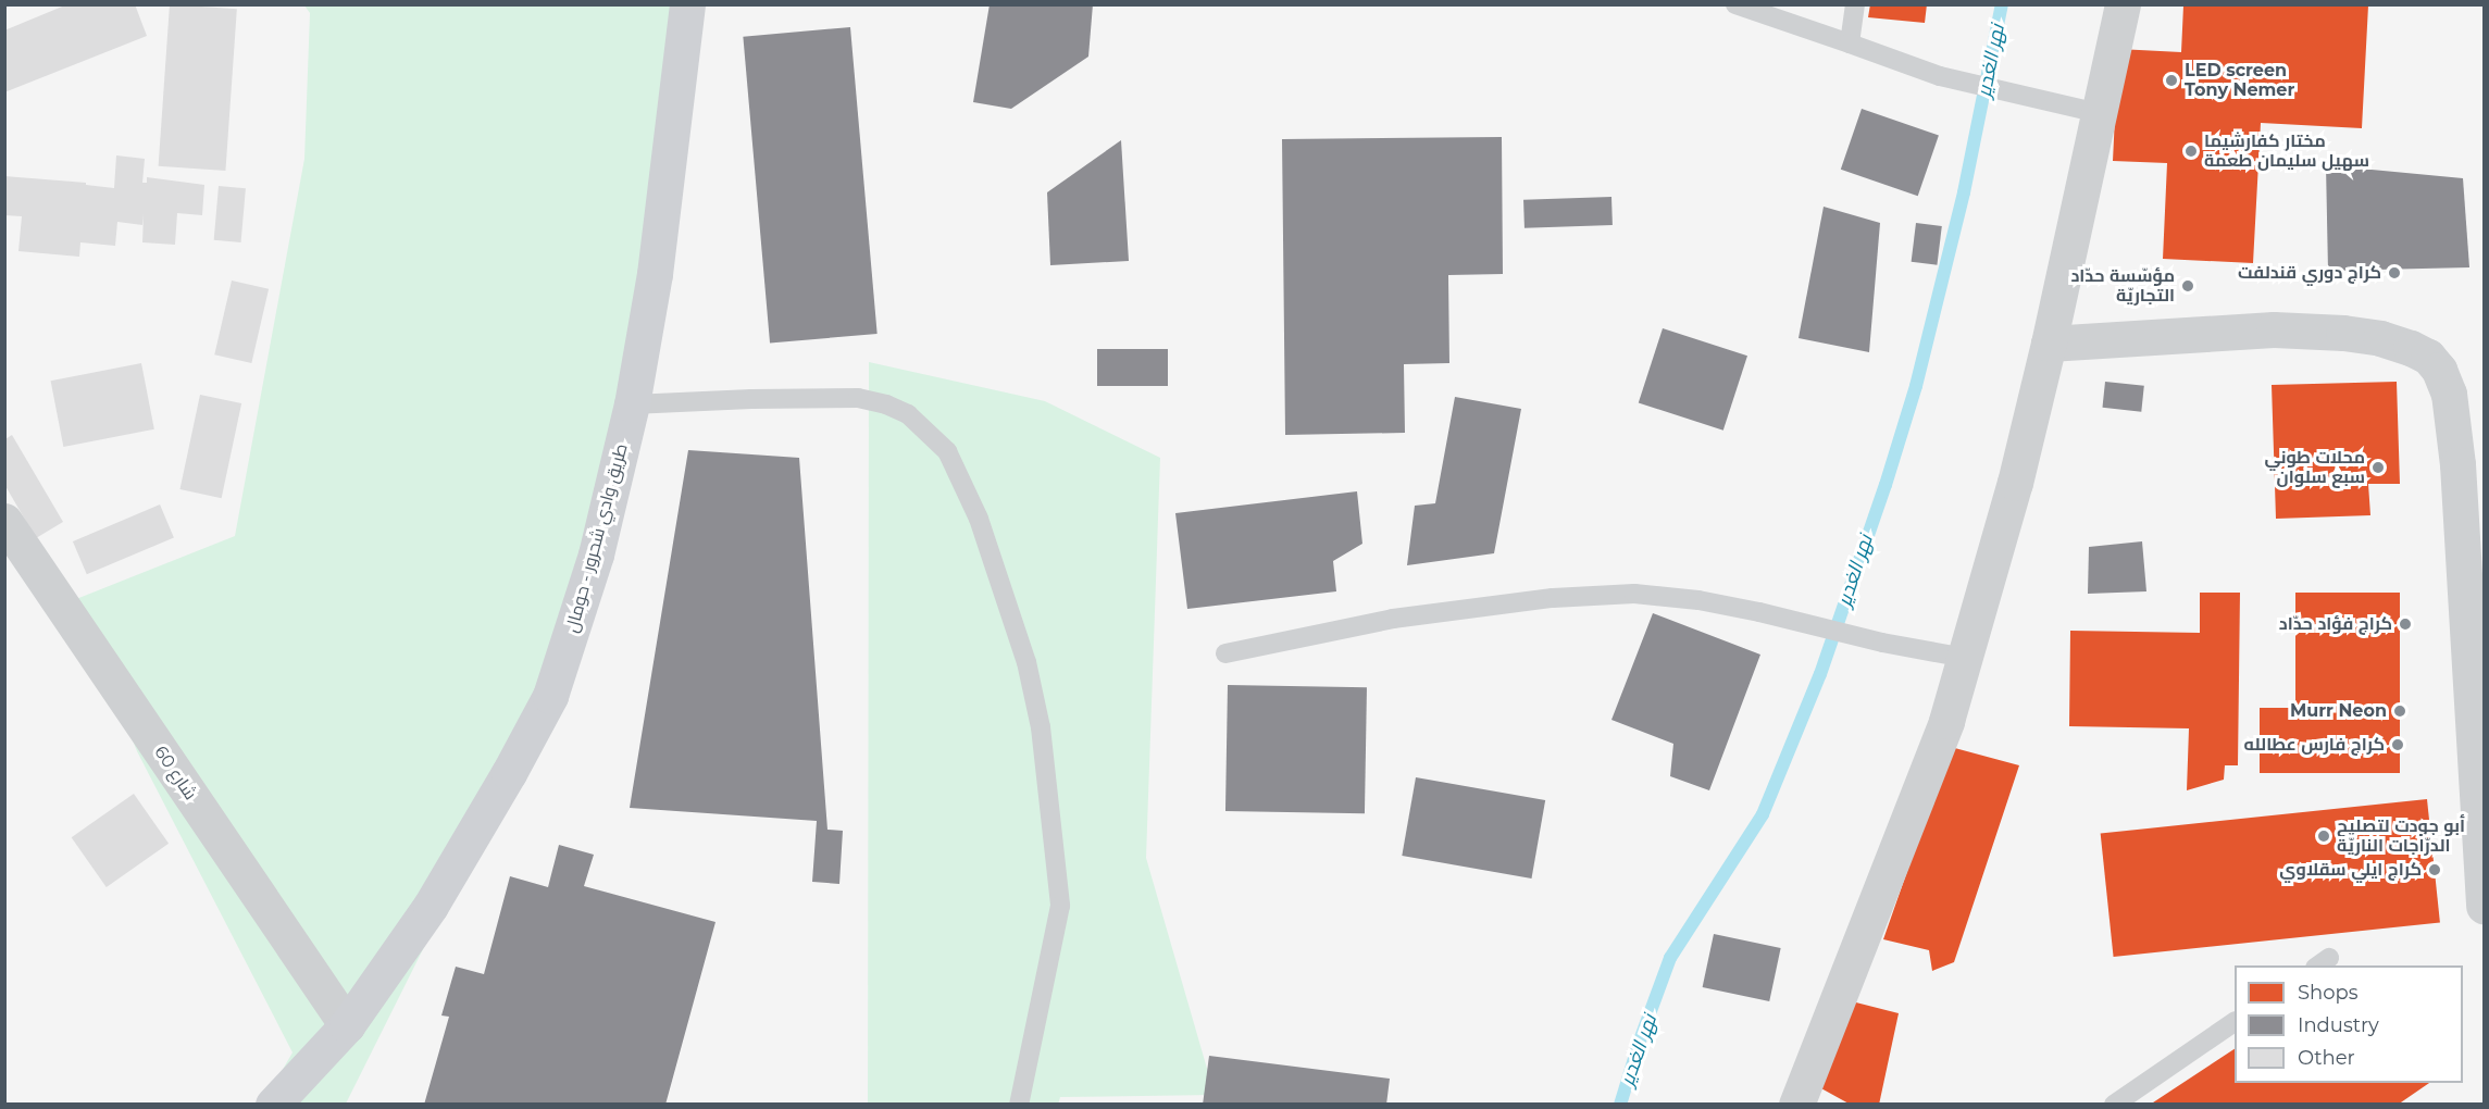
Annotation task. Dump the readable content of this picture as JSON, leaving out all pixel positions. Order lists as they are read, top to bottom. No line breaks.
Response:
{"streets":{"main road":["طريق وادي شحرور - حومال"],"street":["شارع 60"]},"crossings":[["طريق وادي شحرور - حومال","شارع 60"]],"water":["نهر الغدير"],"places":["LED screen Tony Nemer","مختار كفارشيما سهيل سليمان طعمة","كراج دوري قندلفت","مؤسّسة حدّاد التجاريّة","محلات طوني سبع سلوان","كراج فؤاد حدّاد","Murr Neon","كراج فارس عطالله","أبو جودت لتصليح الدرّاجات الناريّة","كراج ايلي سقلاوي"],"legend":["Shops","Industry","Other"]}
